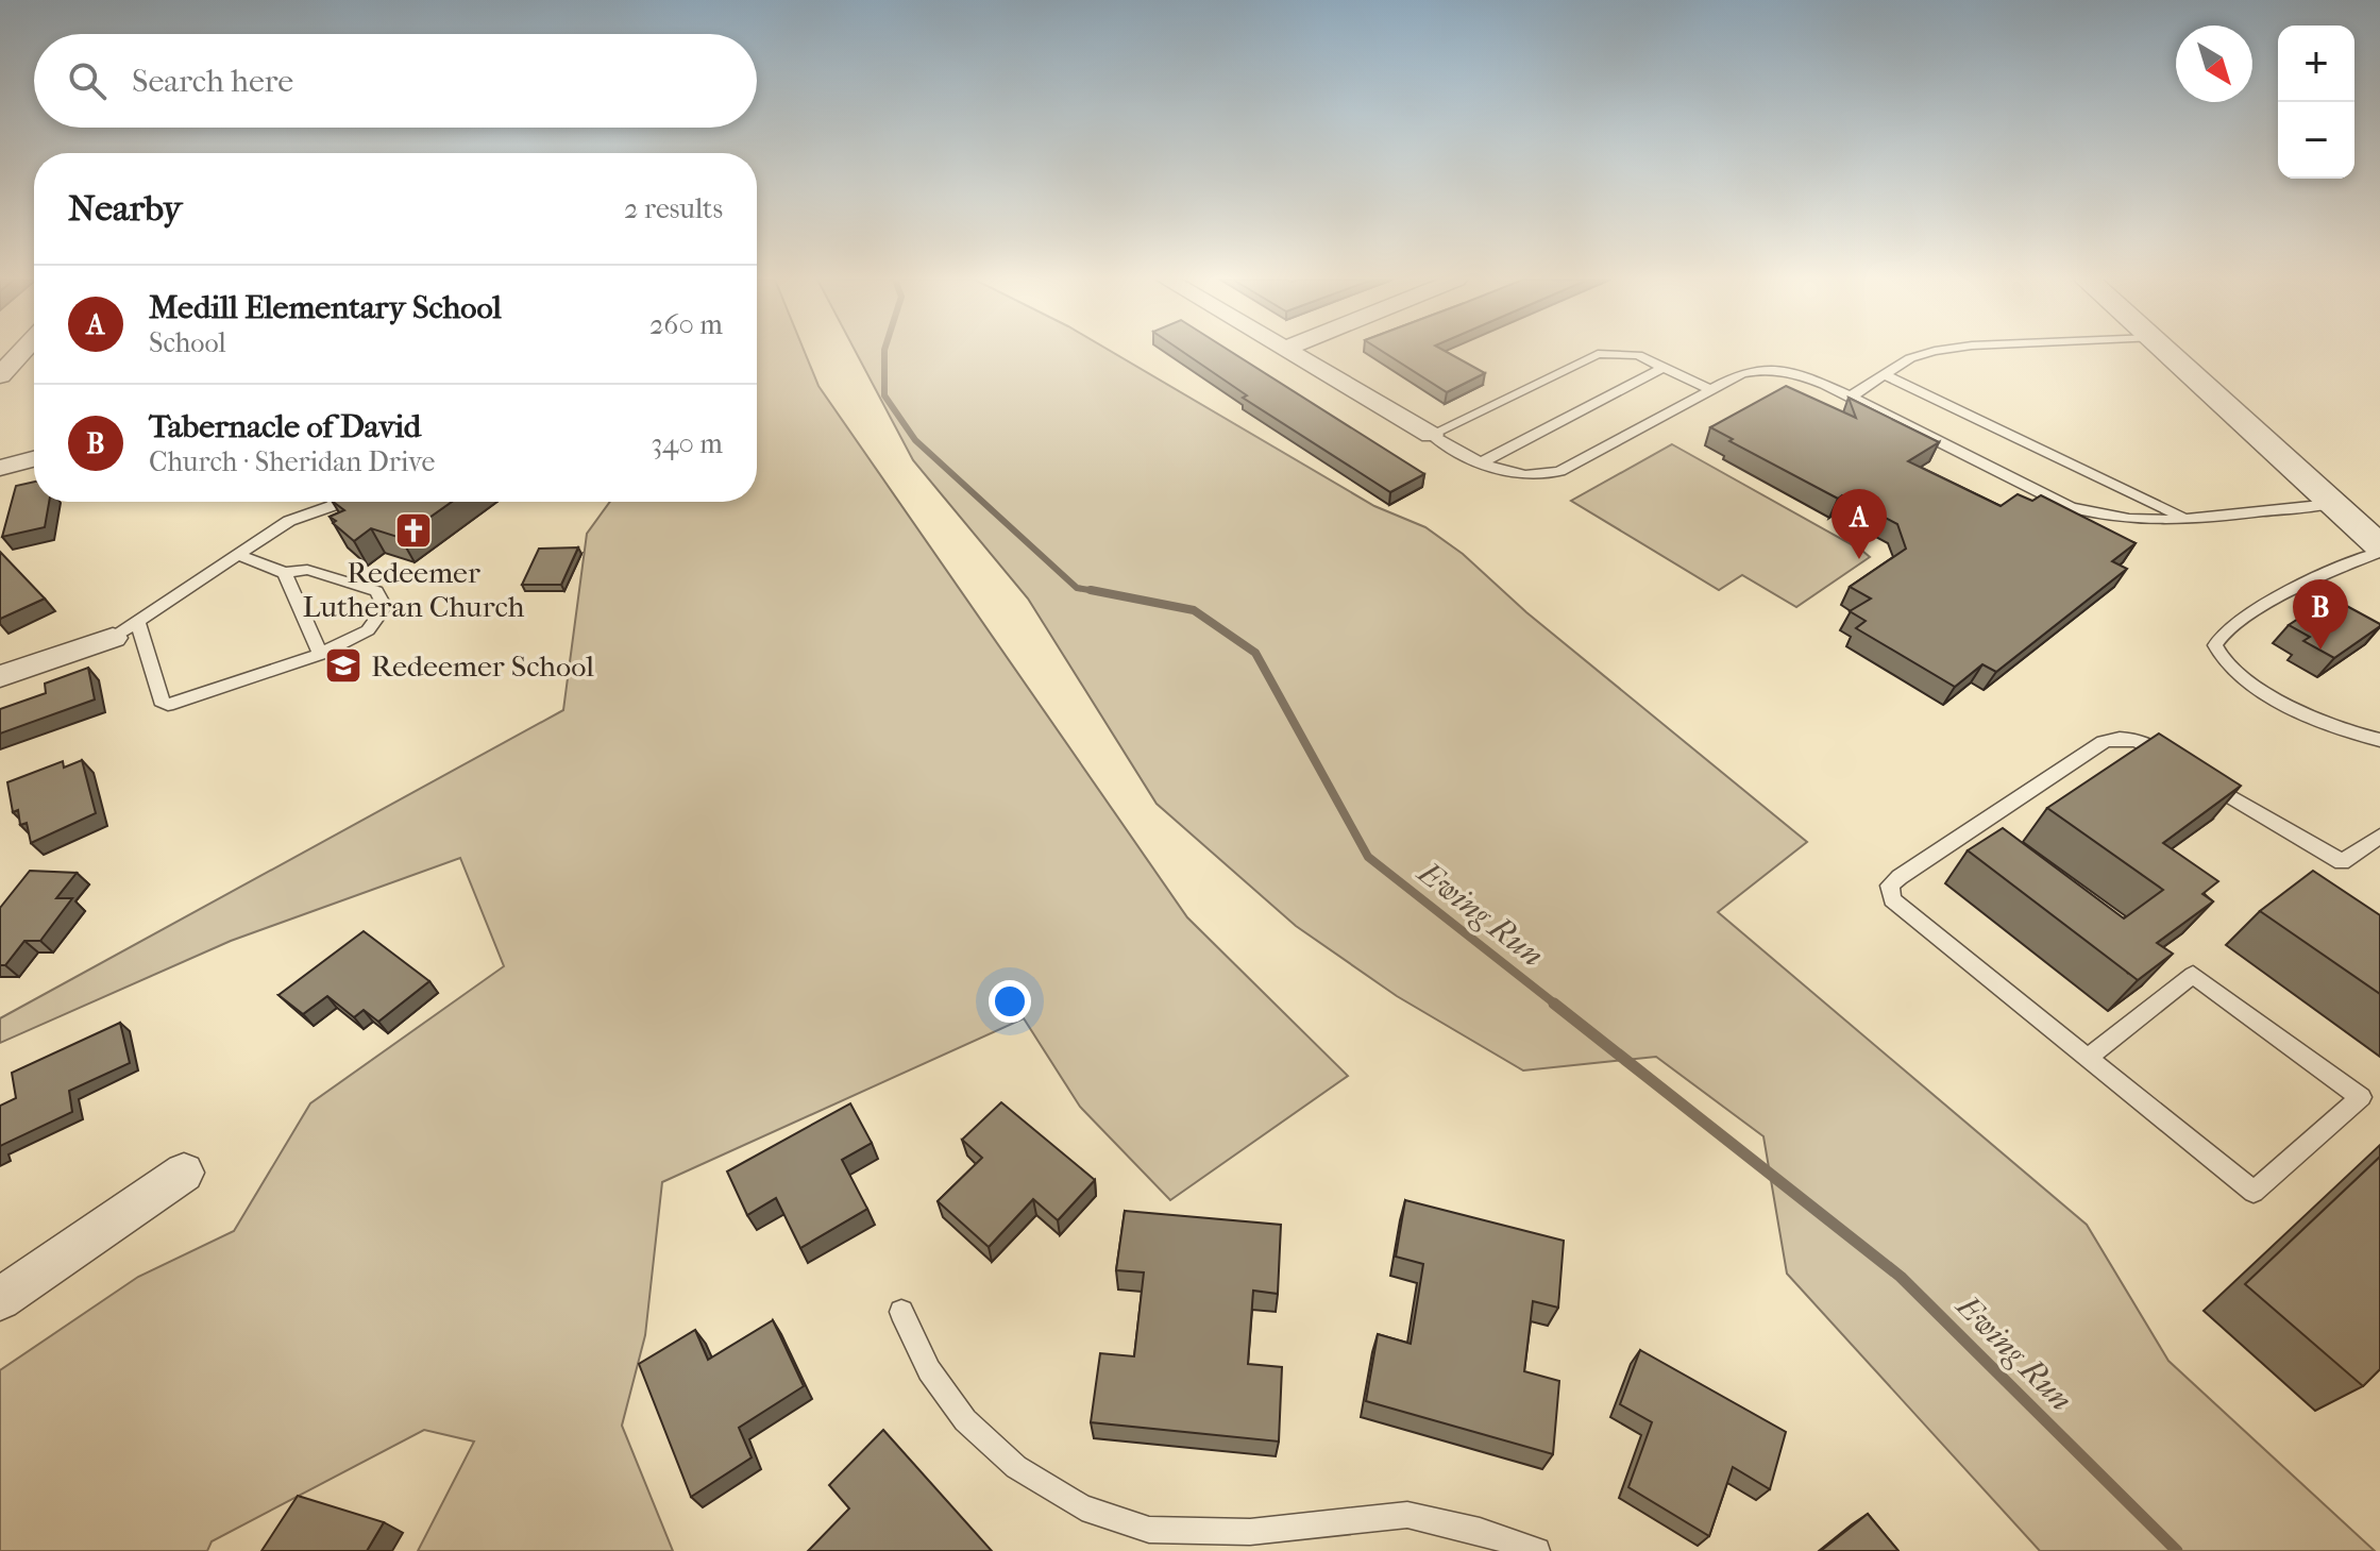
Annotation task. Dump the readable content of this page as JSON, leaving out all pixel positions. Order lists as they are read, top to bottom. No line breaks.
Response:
{"water":["Ewing Run"],"places":{"church":["Redeemer Lutheran Church"],"school or university":["Redeemer School"]},"north":"bottom right","page":{"map_buttons":["+","−"],"search":"Search here","heading":["Nearby","2 results"],"list":[{"mark":"A","name":"Medill Elementary School","note":"School","value":"260 m"},{"mark":"B","name":"Tabernacle of David","note":"Church · Sheridan Drive","value":"340 m"}],"pins":["A","B"]}}
